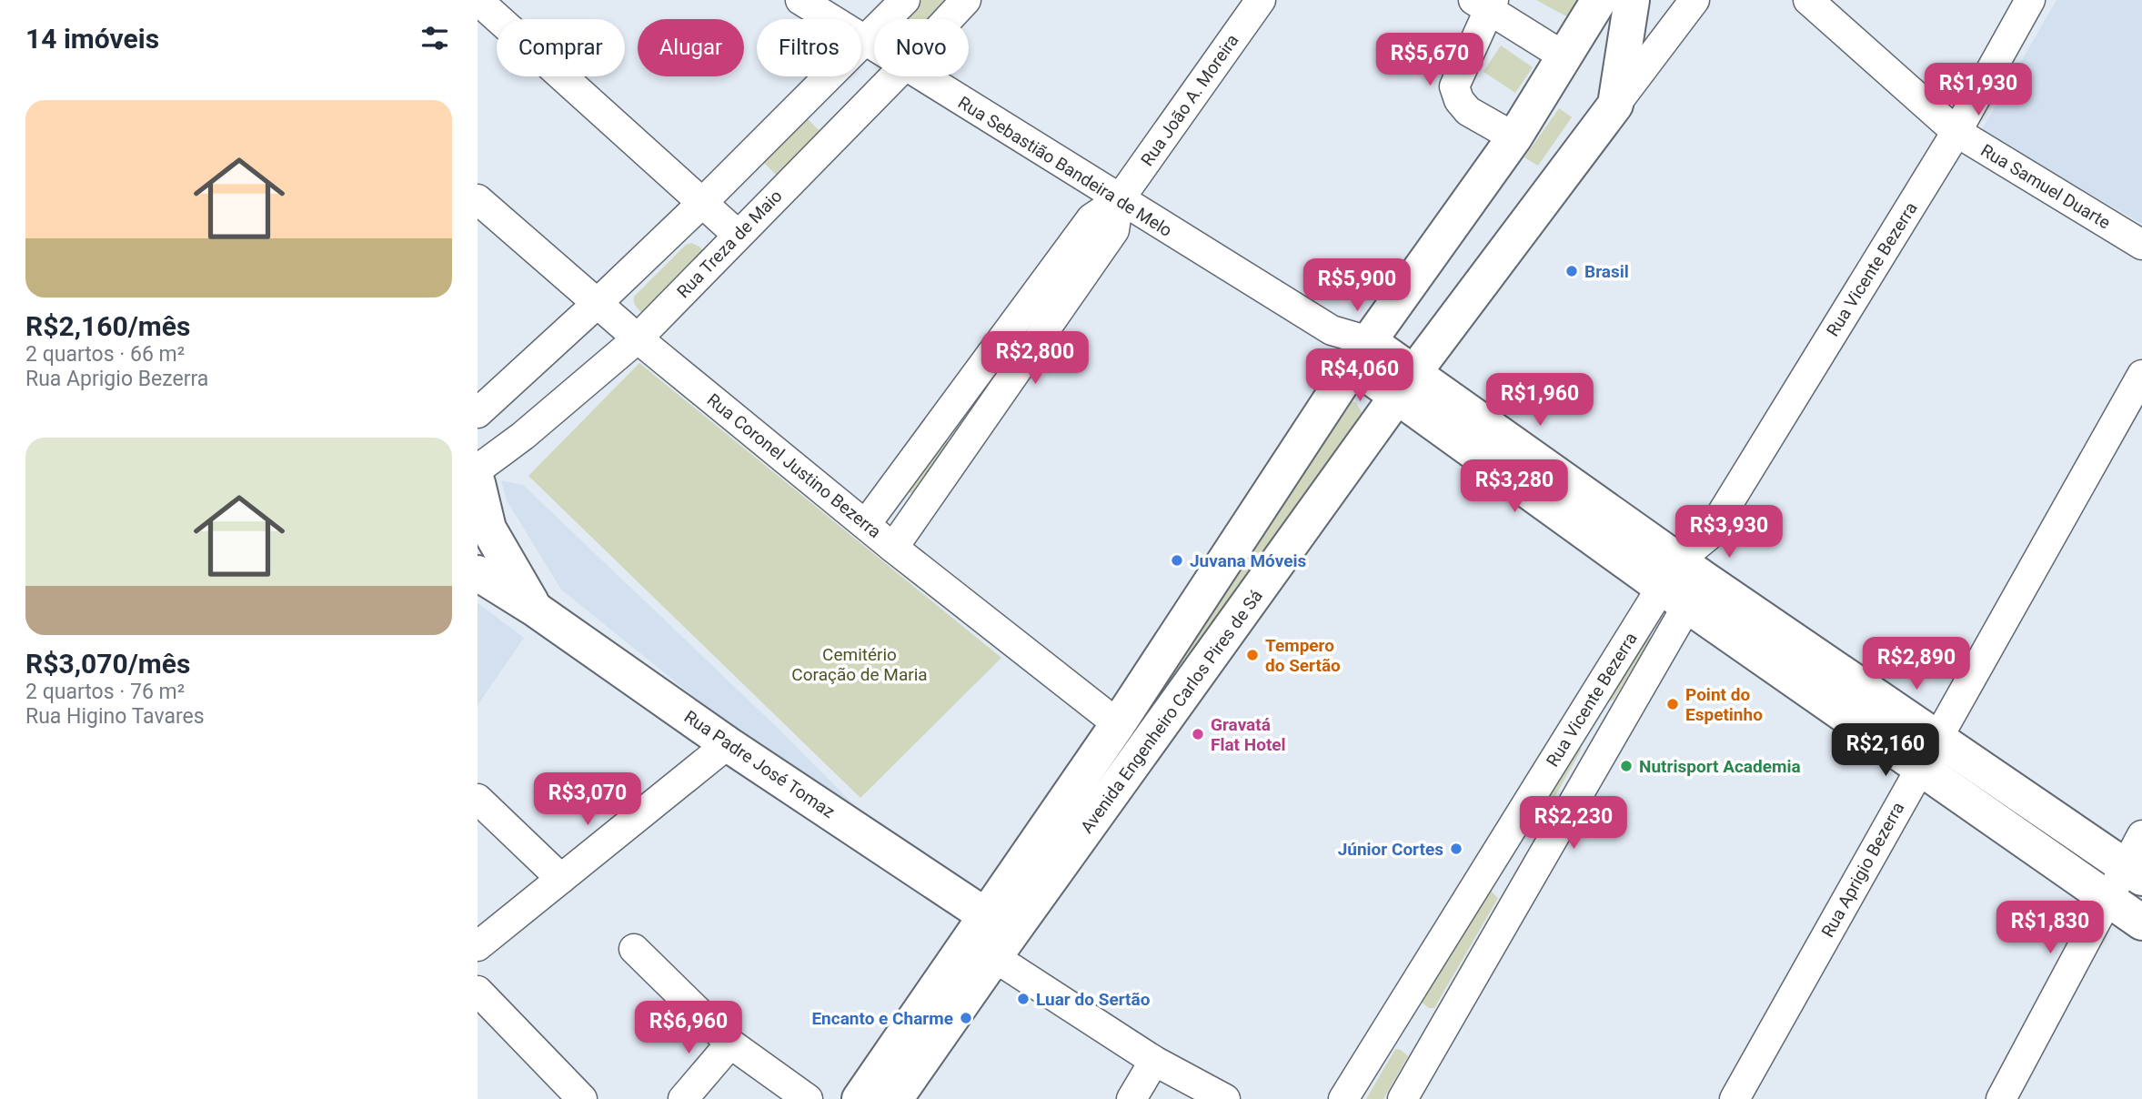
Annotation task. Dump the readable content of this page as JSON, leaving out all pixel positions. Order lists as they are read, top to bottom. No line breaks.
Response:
{"streets":{"main road":["Avenida Engenheiro Carlos Pires de Sá","Rua Padre José Tomaz"],"street":["Rua João A. Moreira","Rua Sebastião Bandeira de Melo","Rua Samuel Duarte","Rua Treza de Maio","Rua Vicente Bezerra","Rua Coronel Justino Bezerra","Rua Aprigio Bezerra"]},"crossings":[["Rua João A. Moreira","Rua Sebastião Bandeira de Melo"],["Rua João A. Moreira","Rua Coronel Justino Bezerra"],["Rua Sebastião Bandeira de Melo","Avenida Engenheiro Carlos Pires de Sá"],["Rua Samuel Duarte","Rua Vicente Bezerra"],["Rua Treza de Maio","Rua Coronel Justino Bezerra"],["Rua Coronel Justino Bezerra","Avenida Engenheiro Carlos Pires de Sá"],["Avenida Engenheiro Carlos Pires de Sá","Rua Padre José Tomaz"]],"parks":["Cemitério Coração de Maria"],"places":["Brasil","Juvana Móveis","Tempero do Sertão","Point do Espetinho","Gravatá Flat Hotel","Nutrisport Academia","Júnior Cortes","Luar do Sertão","Encanto e Charme"],"page":{"heading":"14 imóveis","chip":["Comprar","Alugar","Filtros","Novo"],"price":["R$5,670","R$1,930","R$5,900","R$2,800","R$4,060","R$1,960","R$3,280","R$3,930","R$2,890","R$2,160","R$3,070","R$2,230","R$1,830","R$6,960"],"list":[{"name":"R$2,160/mês","note":"2 quartos · 66 m² · Rua Aprigio Bezerra"},{"name":"R$3,070/mês","note":"2 quartos · 76 m² · Rua Higino Tavares"}]}}
